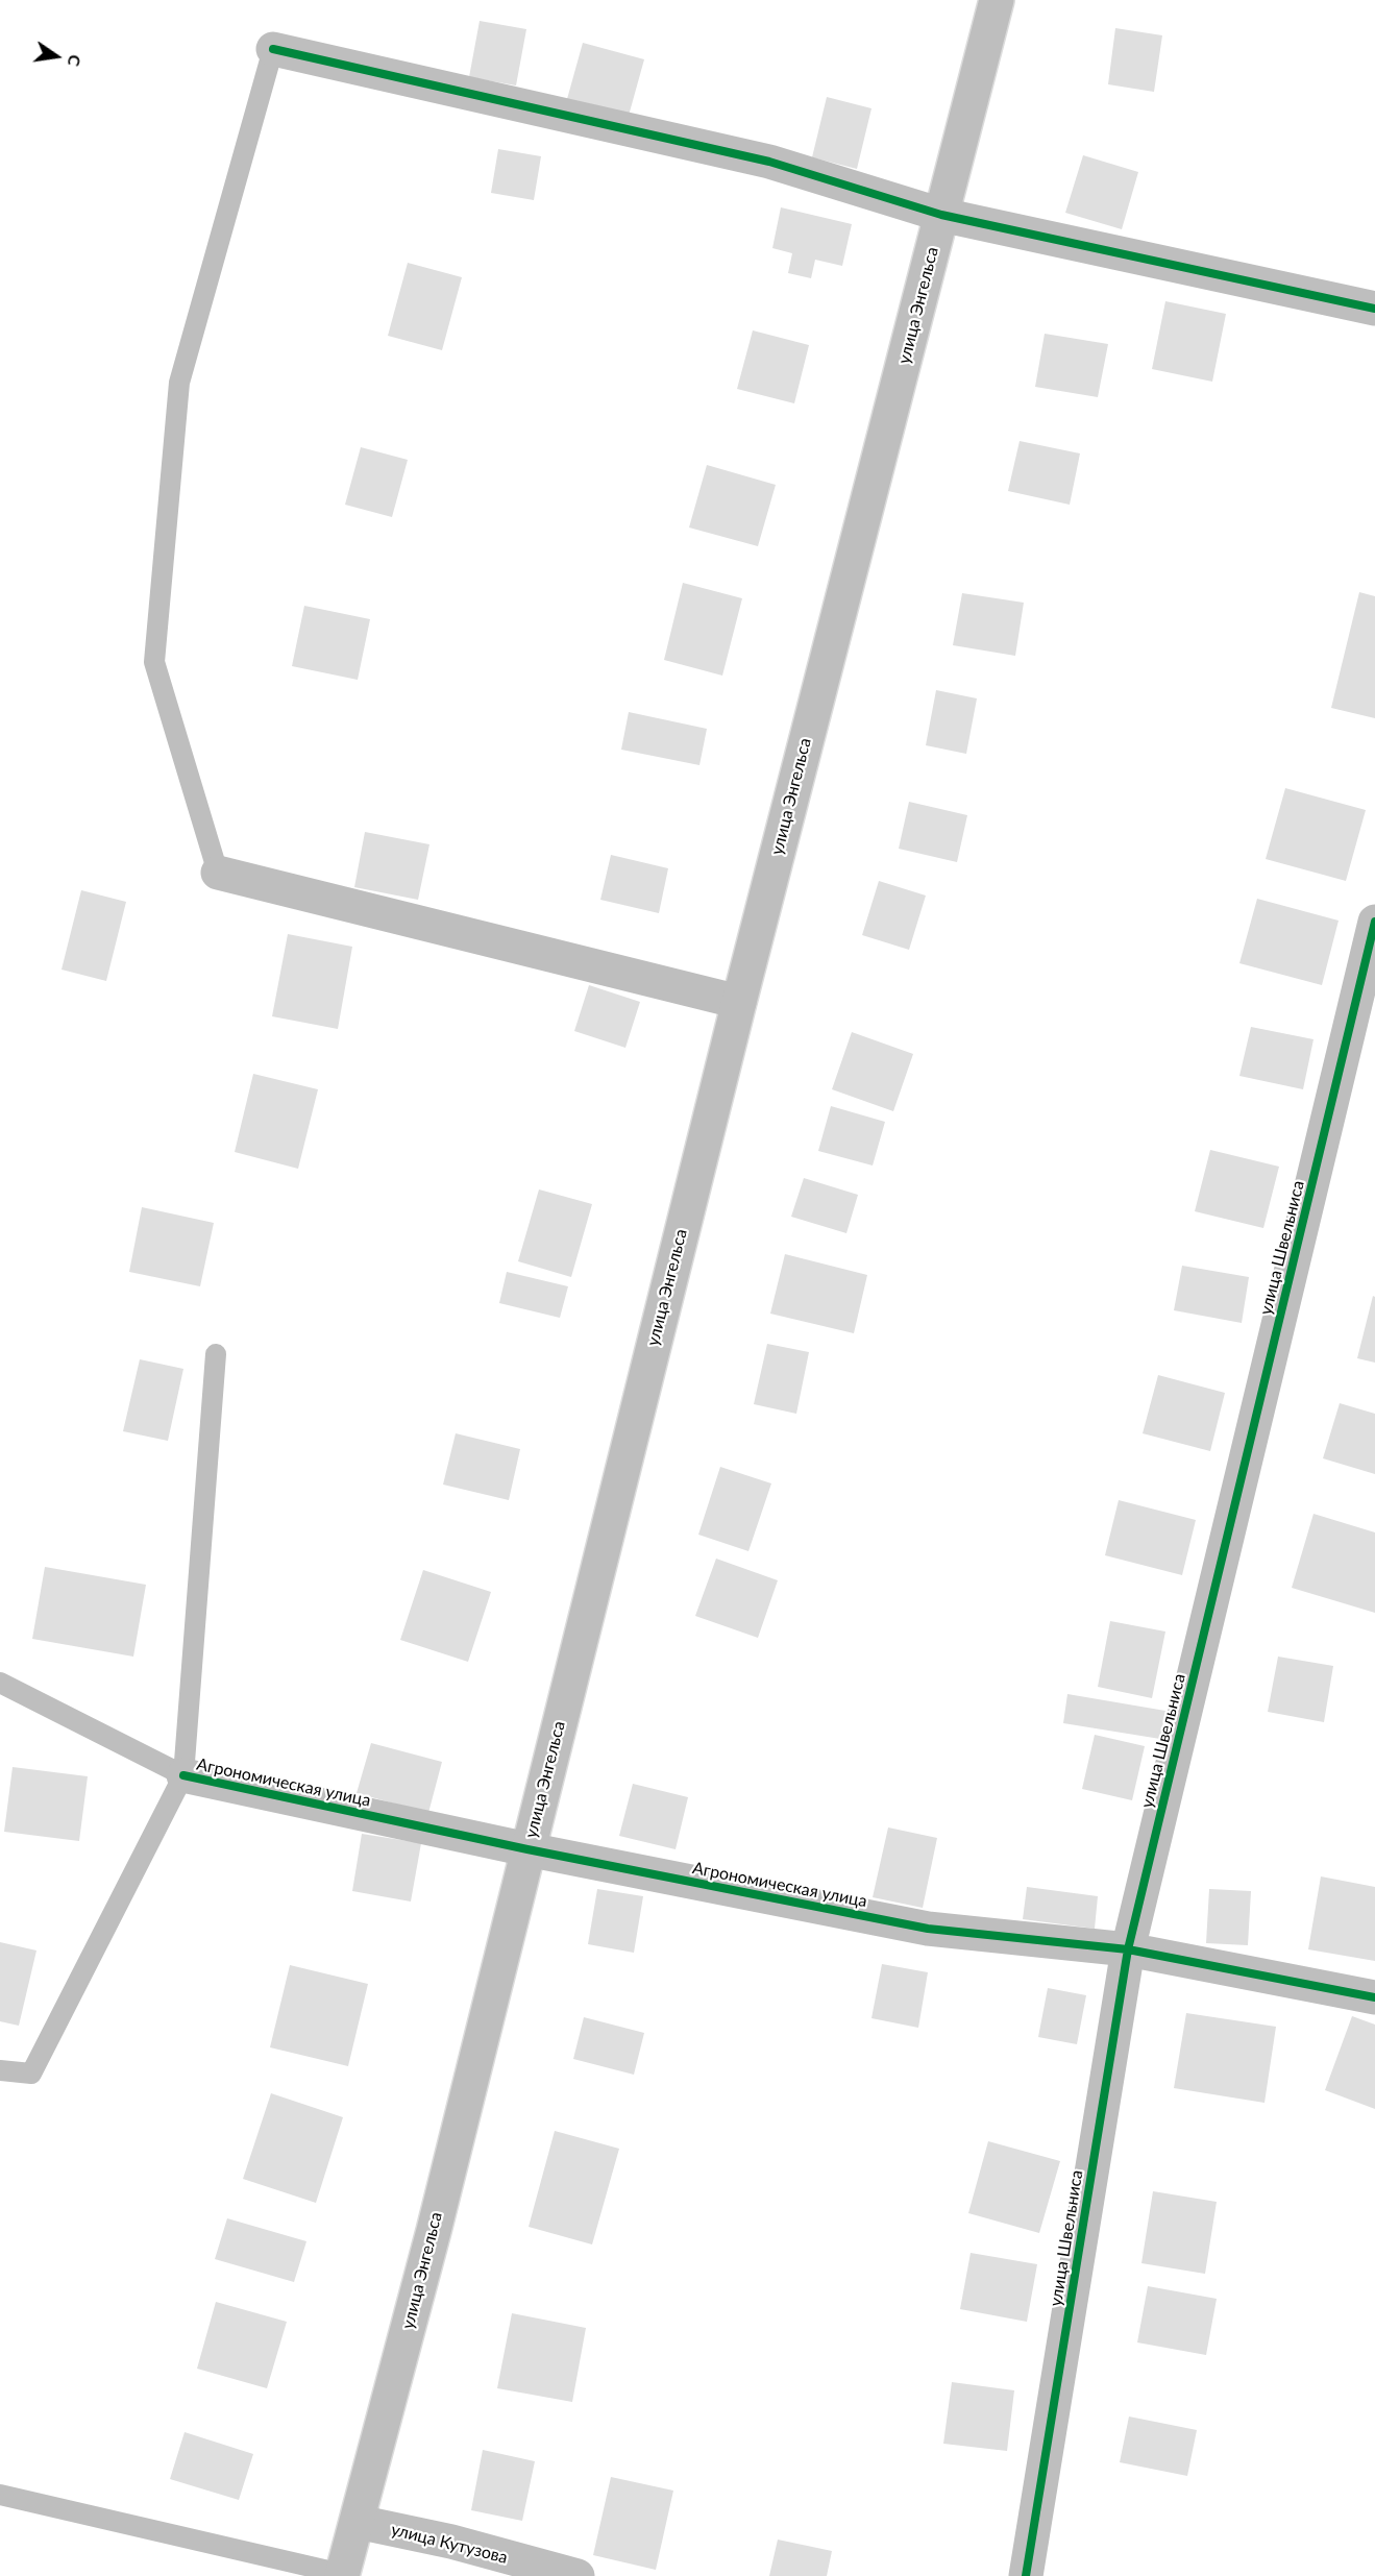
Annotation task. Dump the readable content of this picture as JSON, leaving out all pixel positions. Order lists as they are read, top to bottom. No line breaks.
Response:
{"streets":{"street":["улица Энгельса","улица Швельниса","Агрономическая улица","улица Кутузова"]},"crossings":[["улица Энгельса","Агрономическая улица"],["улица Энгельса","улица Кутузова"],["улица Швельниса","Агрономическая улица"]],"north":"right"}
